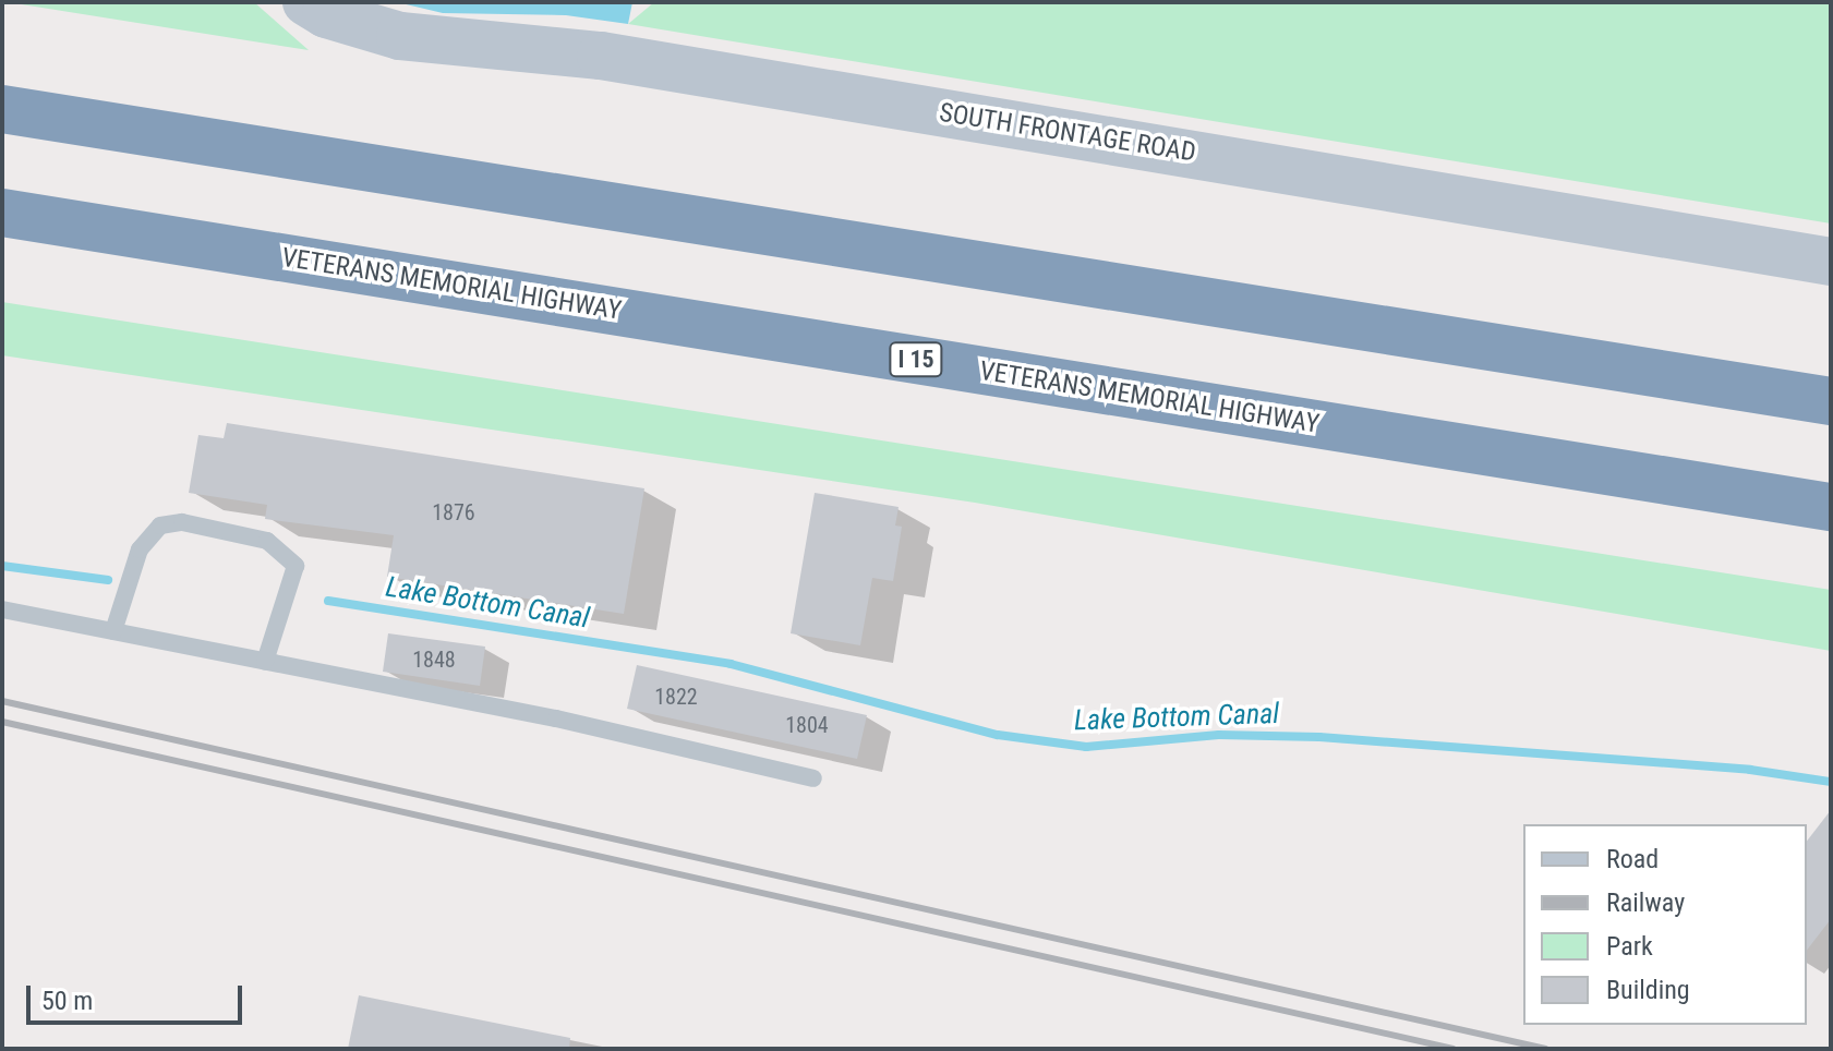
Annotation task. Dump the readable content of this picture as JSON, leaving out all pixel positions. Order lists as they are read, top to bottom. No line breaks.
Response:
{"streets":{"highway":["VETERANS MEMORIAL HIGHWAY","I 15"],"street":["SOUTH FRONTAGE ROAD"]},"water":["Lake Bottom Canal"],"house_numbers":["1876","1848","1822","1804"],"legend":["Road","Railway","Park","Building"],"scale_bar":"50 m"}
